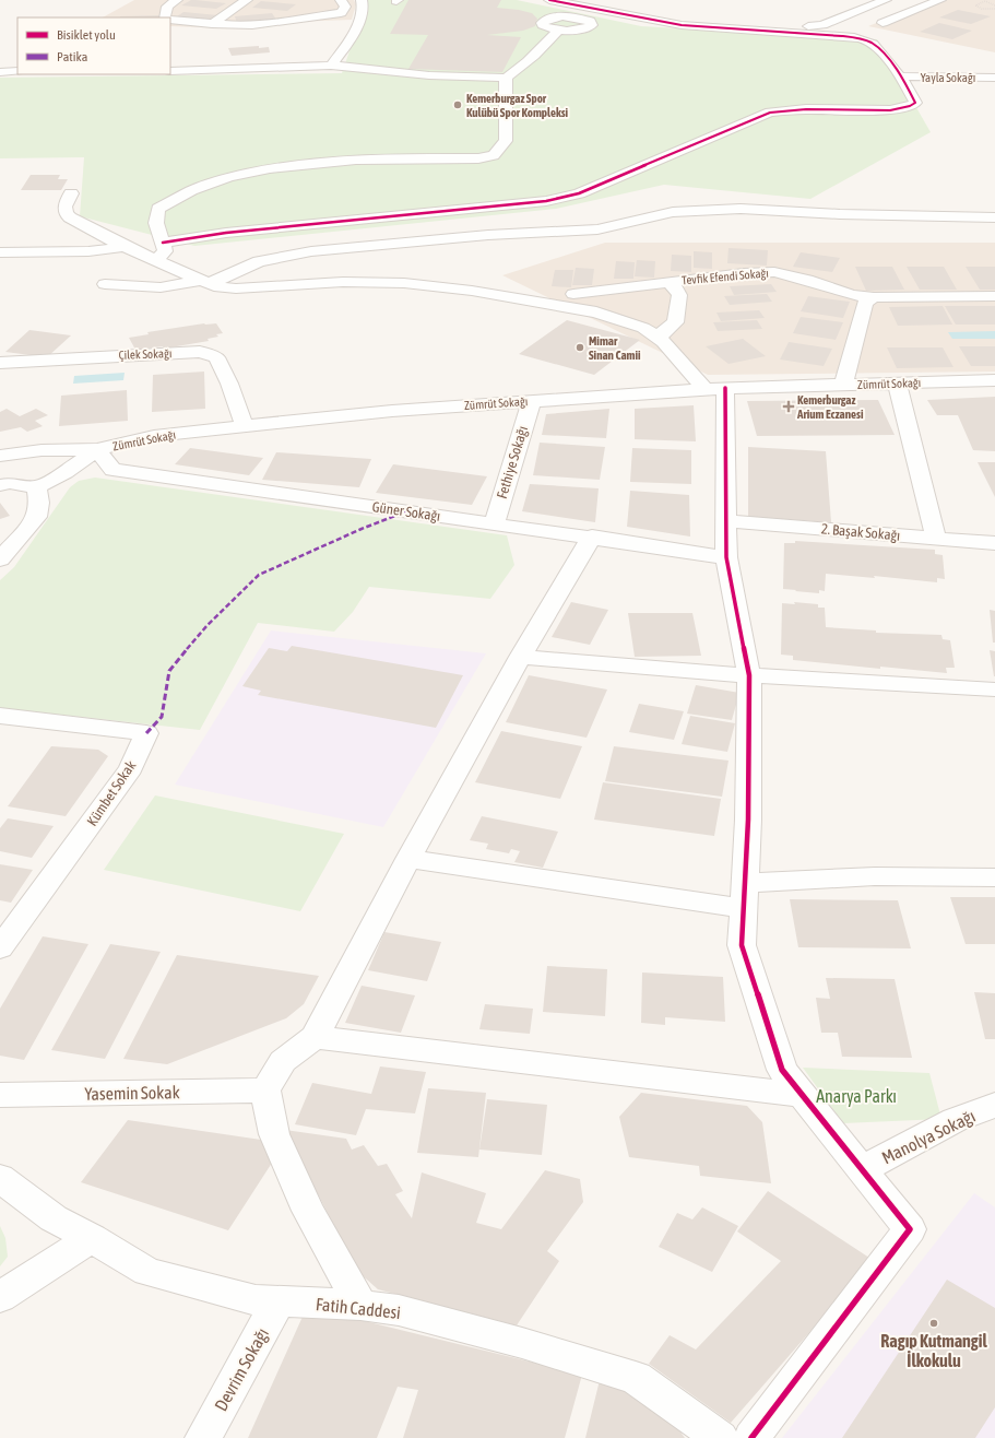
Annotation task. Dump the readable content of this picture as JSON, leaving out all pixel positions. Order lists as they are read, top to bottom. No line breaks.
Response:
{"streets":{"street":["Yayla Sokağı","Tevfik Efendi Sokağı","Çilek Sokağı","Zümrüt Sokağı","Fethiye Sokağı","Güner Sokağı","2. Başak Sokağı","Kümbet Sokak","Yasemin Sokak","Manolya Sokağı","Fatih Caddesi","Devrim Sokağı"]},"crossings":[["Çilek Sokağı","Zümrüt Sokağı"],["Zümrüt Sokağı","Fethiye Sokağı"],["Fethiye Sokağı","Güner Sokağı"],["Fatih Caddesi","Devrim Sokağı"]],"parks":["Anarya Parkı"],"places":{"other":["Kemerburgaz Spor Kulübü Spor Kompleksi","Mimar Sinan Camii","Ragıp Kutmangil İlkokulu"],"health":["Kemerburgaz Arium Eczanesi"]},"legend":["Bisiklet yolu","Patika"]}
